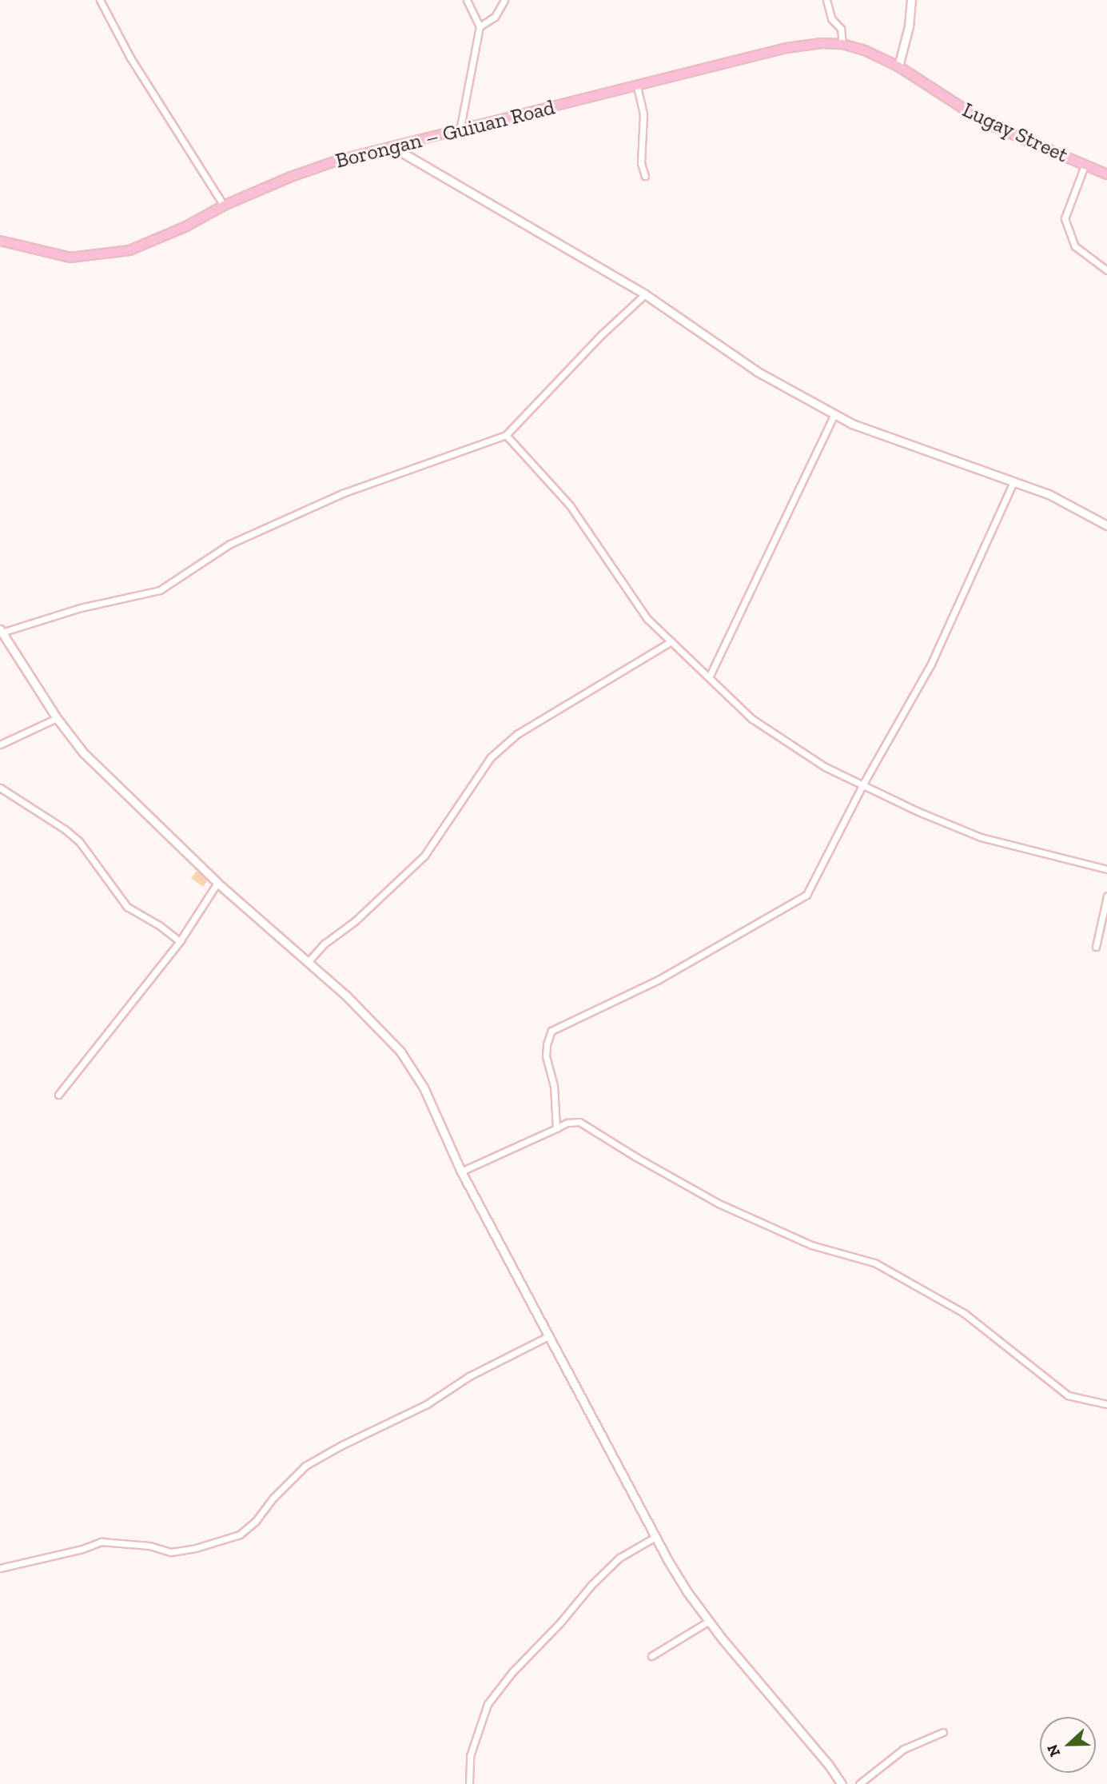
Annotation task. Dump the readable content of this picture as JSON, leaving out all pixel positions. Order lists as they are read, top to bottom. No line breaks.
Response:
{"streets":{"main road":["Lugay Street","Borongan – Guiuan Road"]},"crossings":[["Lugay Street","Borongan – Guiuan Road"]],"north":"left"}
